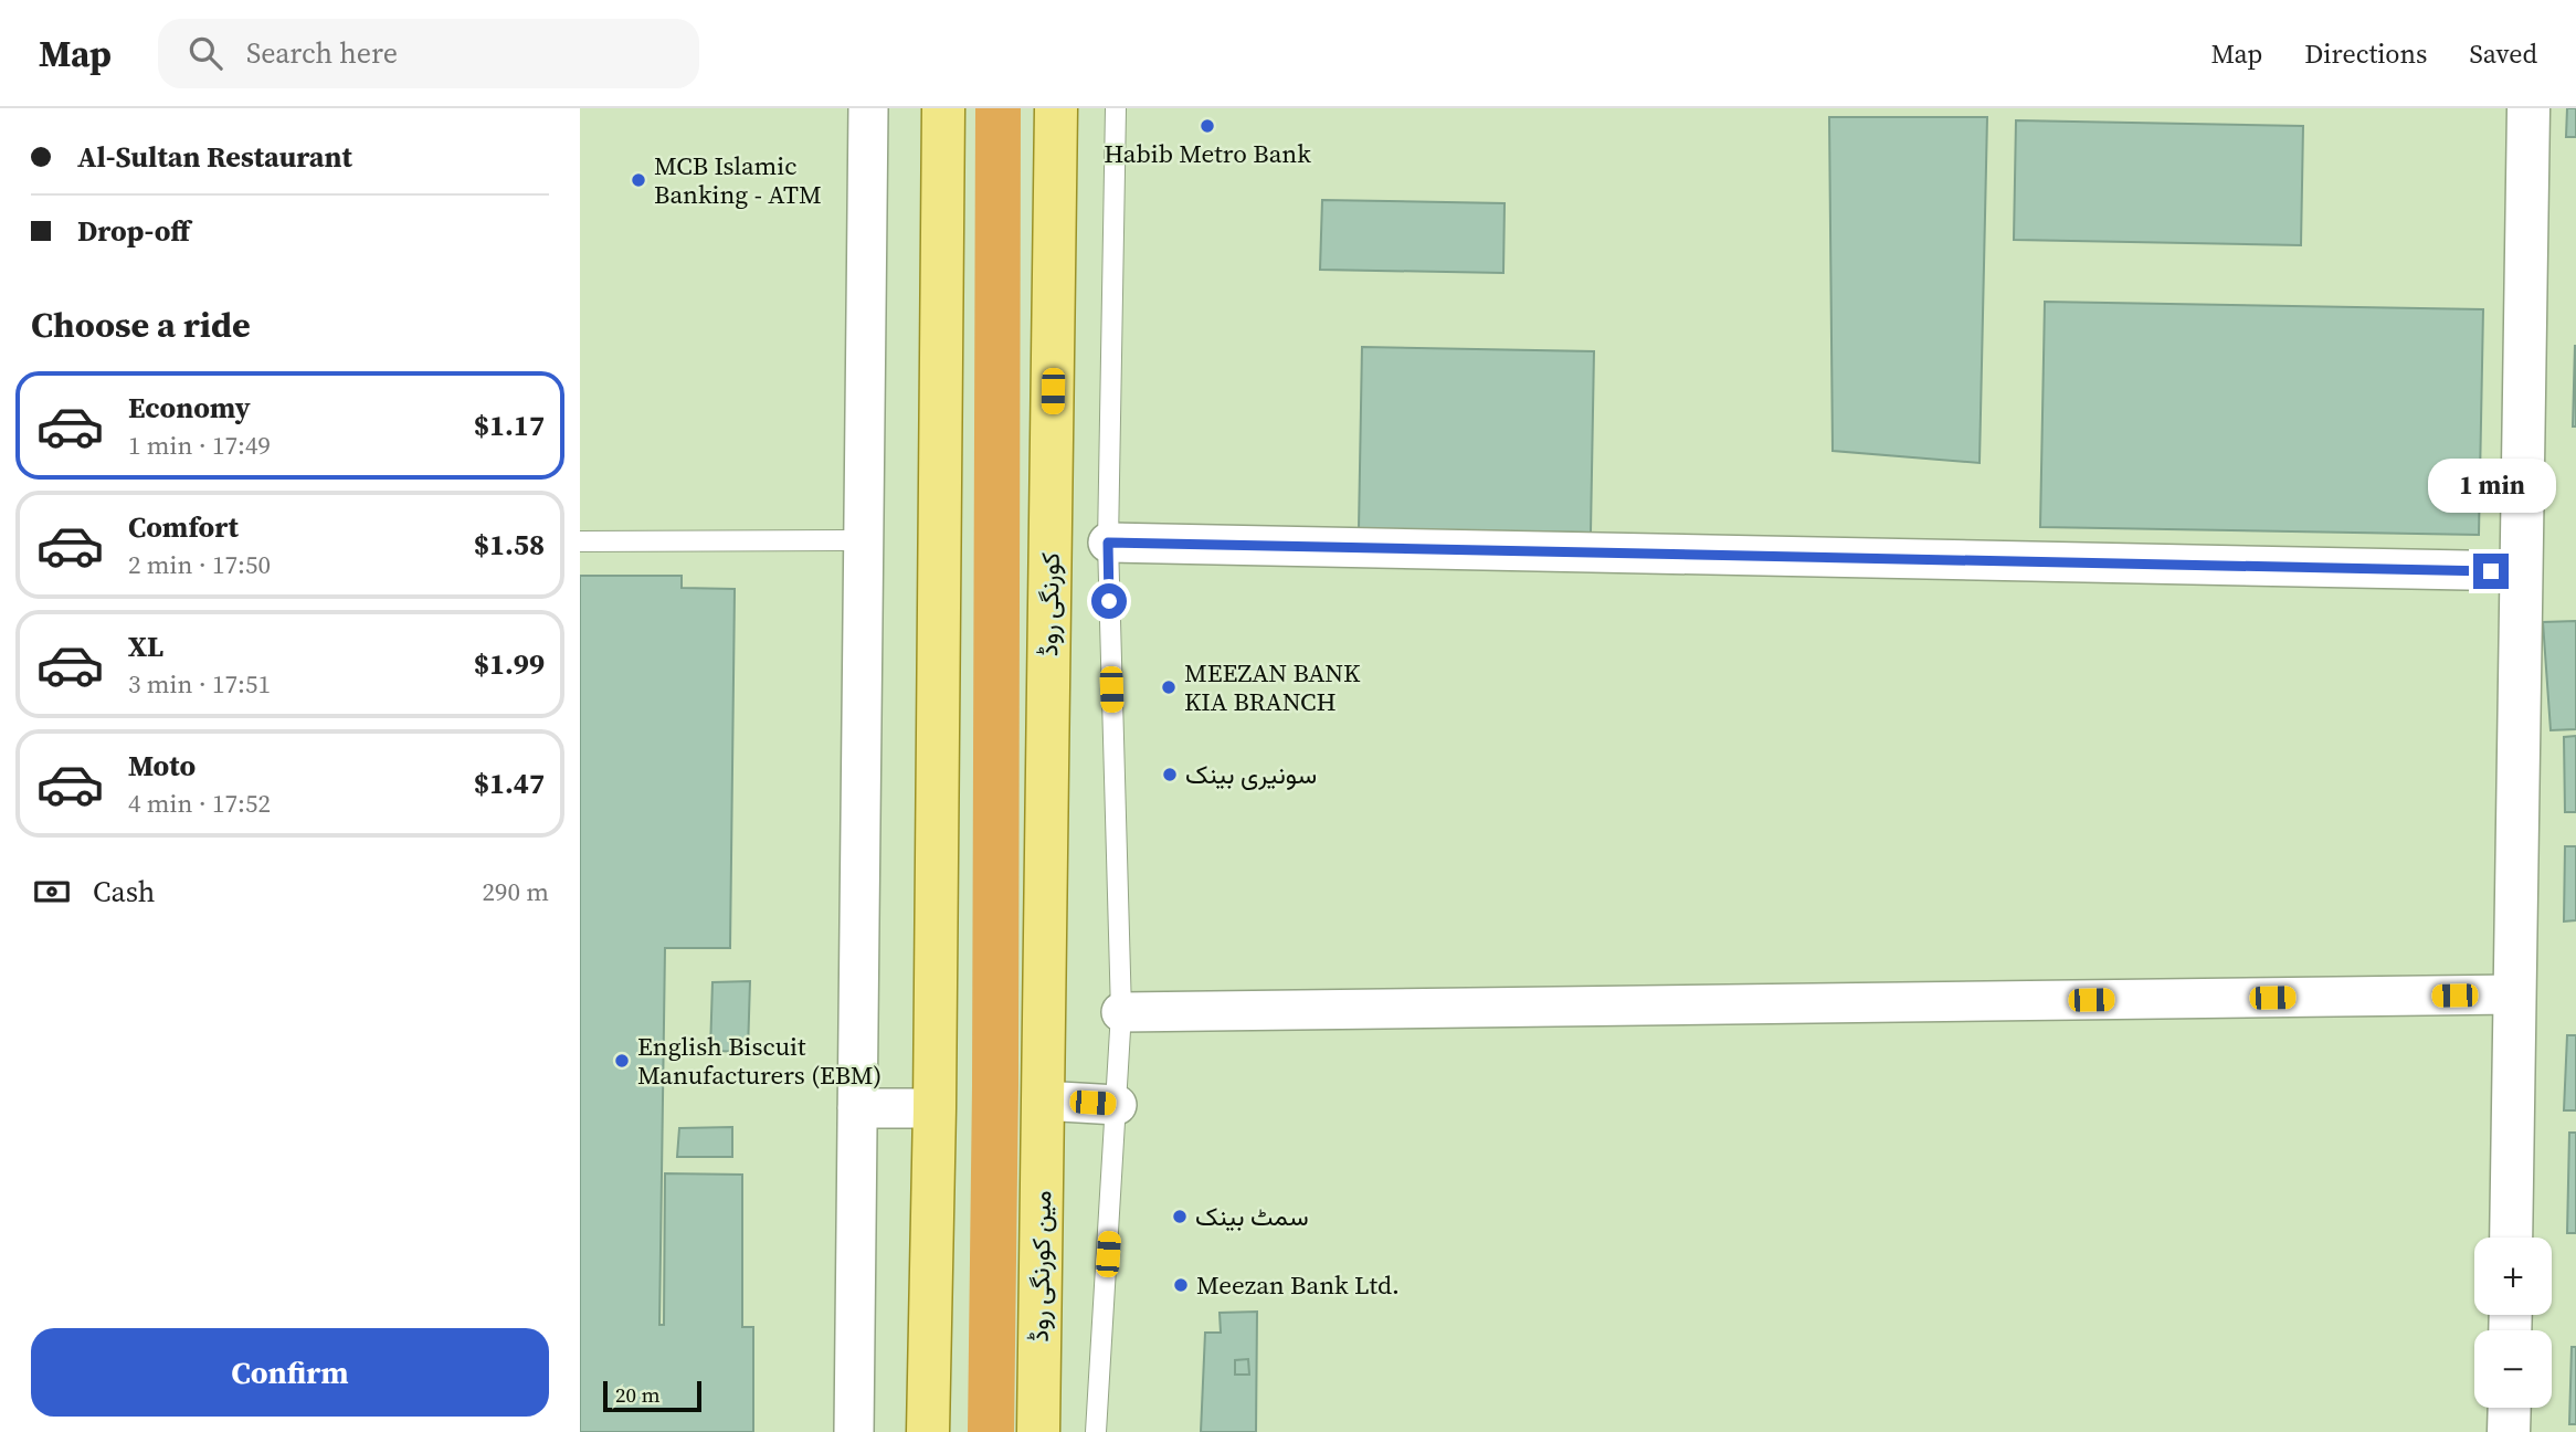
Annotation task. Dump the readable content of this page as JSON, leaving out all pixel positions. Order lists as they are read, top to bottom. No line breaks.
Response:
{"streets":{"main road":["کورنگی روڈ","مین کورنگی روڈ"]},"crossings":[["کورنگی روڈ","مین کورنگی روڈ"]],"places":["Habib Metro Bank","MCB Islamic Banking - ATM","MEEZAN BANK KIA BRANCH","سونیری بینک","English Biscuit Manufacturers (EBM)","سمٹ بینک","Meezan Bank Ltd."],"scale_bar":"20 m","page":{"header":"Map","search":"Search here","nav":["Map","Directions","Saved"],"banner":["Al-Sultan Restaurant","Drop-off"],"heading":"Choose a ride","list":[{"name":"Economy","note":"1 min · 17:49","value":"$1.17"},{"name":"Comfort","note":"2 min · 17:50","value":"$1.58"},{"name":"XL","note":"3 min · 17:51","value":"$1.99"},{"name":"Moto","note":"4 min · 17:52","value":"$1.47"}],"bubble":"1 min","pay":["Cash","290 m"],"map_buttons":["+","−"],"buttons":"Confirm","scale":"20 m"}}
